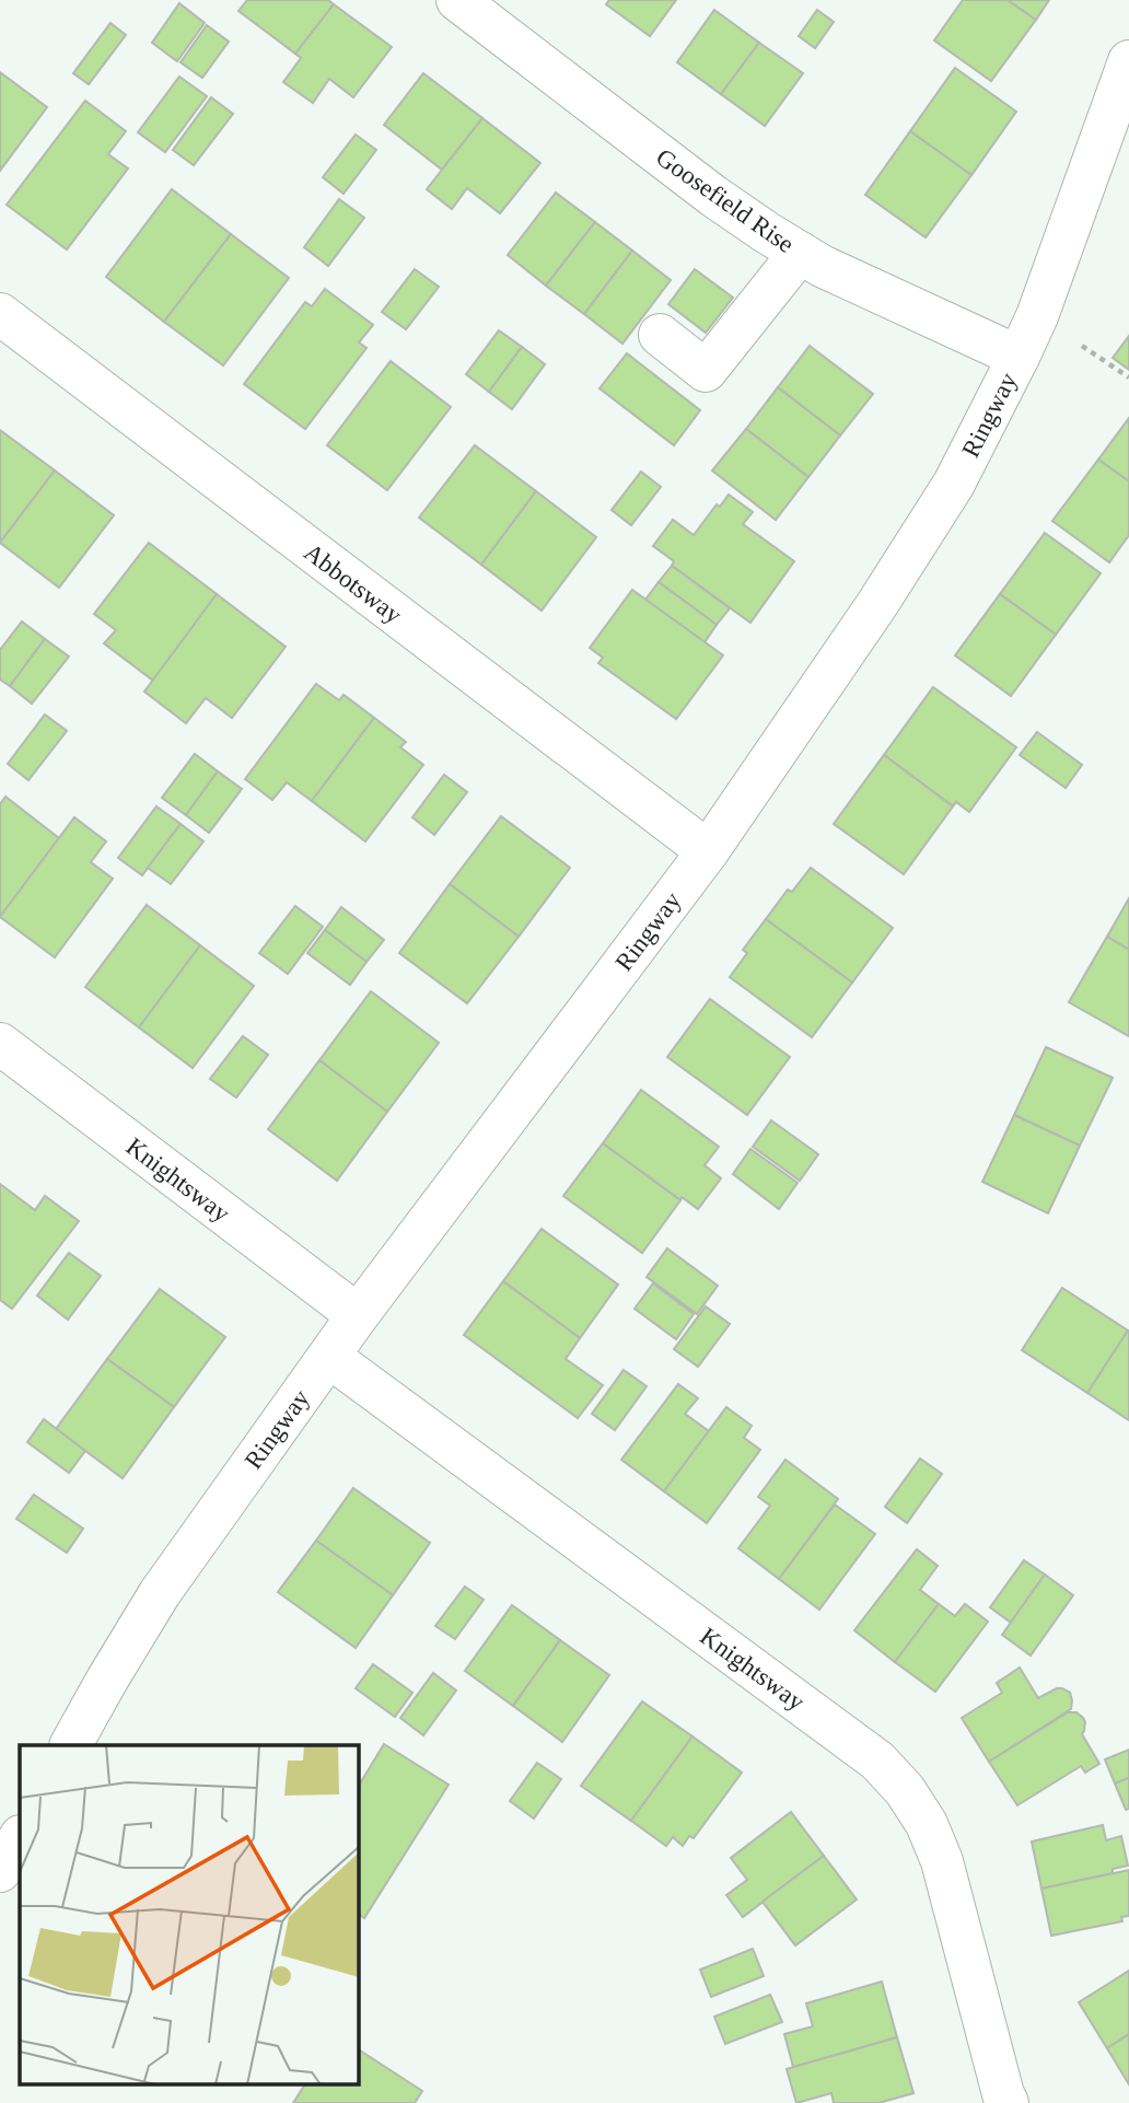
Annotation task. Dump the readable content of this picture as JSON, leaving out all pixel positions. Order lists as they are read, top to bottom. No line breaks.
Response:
{"streets":{"street":["Goosefield Rise","Ringway","Abbotsway","Knightsway"]},"crossings":[["Goosefield Rise","Ringway"],["Ringway","Abbotsway"],["Ringway","Knightsway"]]}
